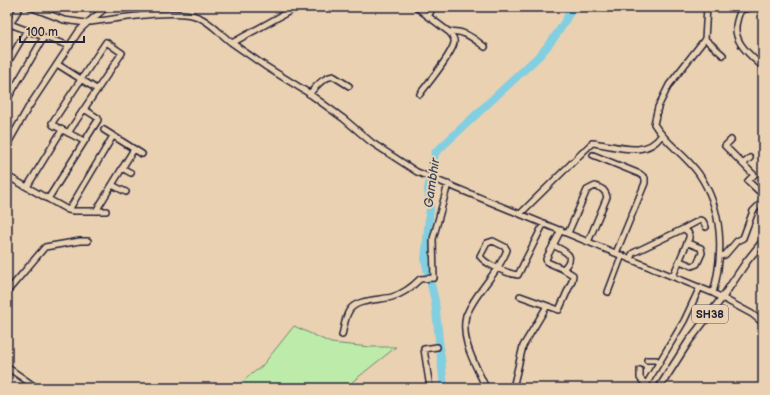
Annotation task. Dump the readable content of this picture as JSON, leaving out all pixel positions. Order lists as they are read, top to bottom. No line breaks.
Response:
{"streets":{"main road":["SH38"]},"water":["Gambhir"],"scale_bar":"100 m"}
